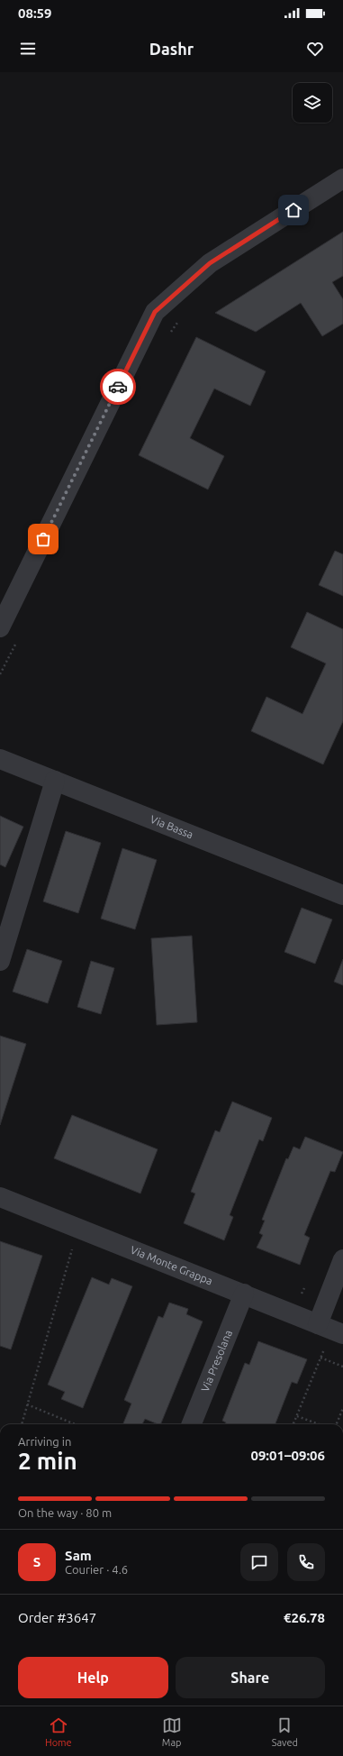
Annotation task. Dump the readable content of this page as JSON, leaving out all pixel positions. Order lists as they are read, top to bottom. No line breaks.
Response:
{"streets":{"street":["Via Bassa","Via Monte Grappa","Via Presolana"]},"crossings":[["Via Monte Grappa","Via Presolana"]],"page":{"status":"08:59","header":"Dashr","heading":["2 min","Arriving in","09:01–09:06"],"panel":["Sam","Courier · 4.6","Order #3647","€26.78"],"bar":"On the way · 80 m","round":"S","buttons":["Help","Share"],"tabs":["Home","Map","Saved"]}}
